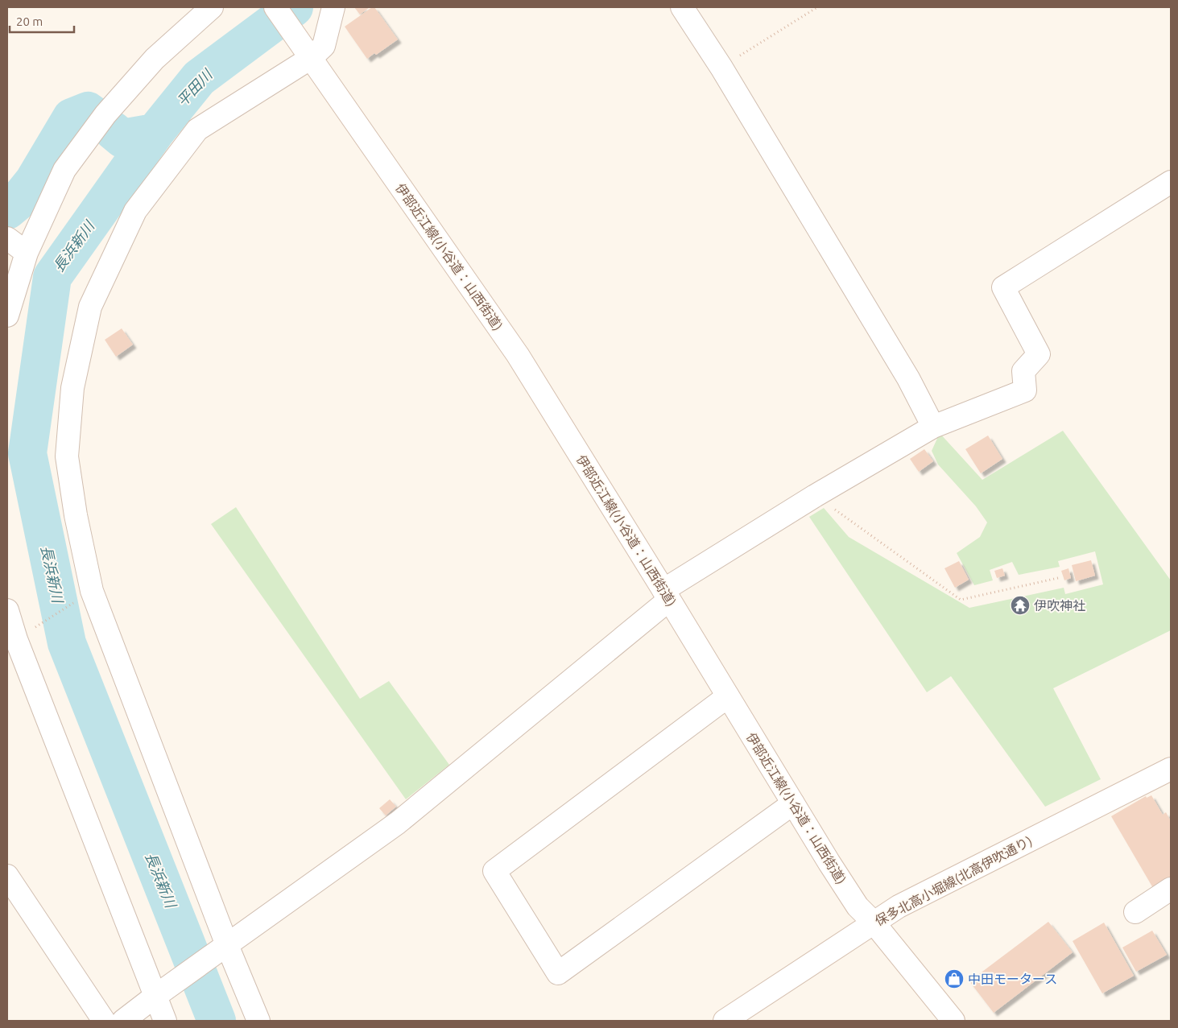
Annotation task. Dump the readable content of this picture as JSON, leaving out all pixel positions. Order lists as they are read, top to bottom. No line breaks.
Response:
{"streets":{"street":["伊部近江線(小谷道：山西街道)","保多北高小堀線(北高伊吹通り)"]},"crossings":[["伊部近江線(小谷道：山西街道)","保多北高小堀線(北高伊吹通り)"]],"water":["平田川","長浜新川"],"places":{"temple":["伊吹神社"],"shop":["中田モータース"]},"scale_bar":"20 m"}
